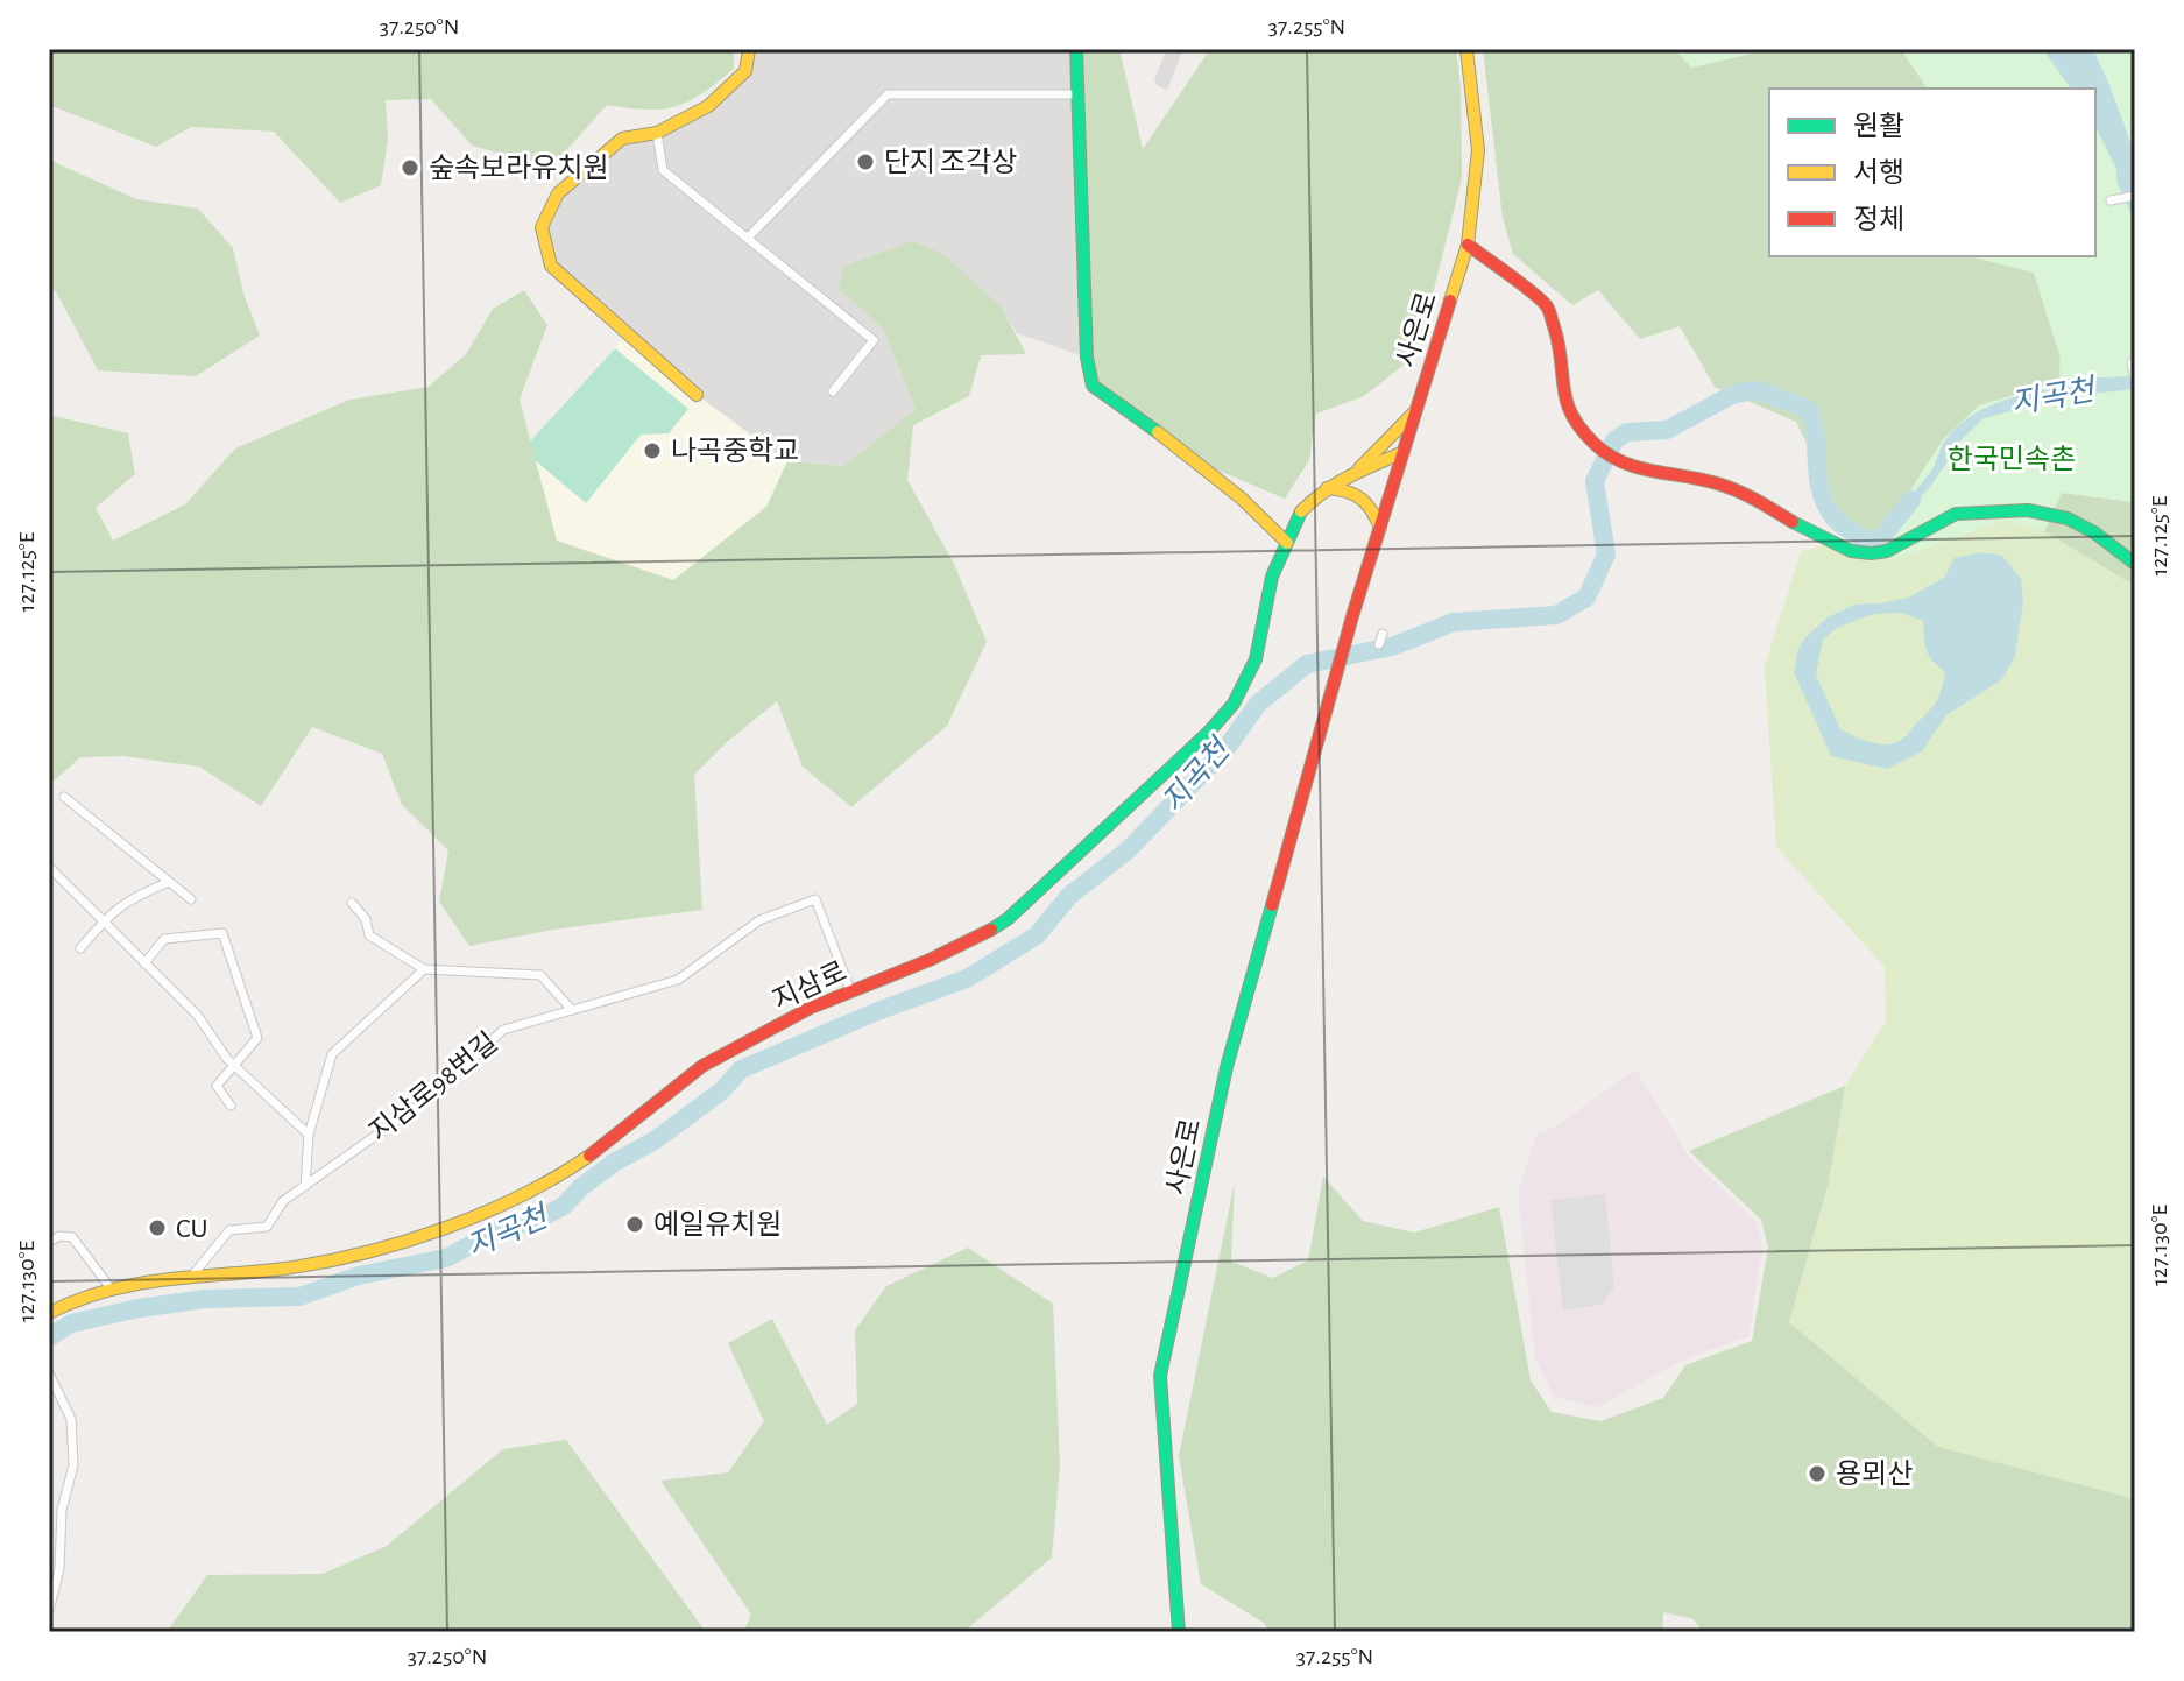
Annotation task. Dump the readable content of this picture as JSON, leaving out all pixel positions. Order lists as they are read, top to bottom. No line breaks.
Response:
{"streets":{"street":["사은로","지삼로","지삼로98번길"]},"crossings":[["사은로","지삼로"],["지삼로","지삼로98번길"]],"water":["지곡천"],"parks":["한국민속촌"],"places":["단지 조각상","숲속보라유치원","나곡중학교","예일유치원","CU","용뫼산"],"legend":["원활","서행","정체"],"coordinates":["37.250°N","37.255°N","127.125°E","127.130°E"]}
